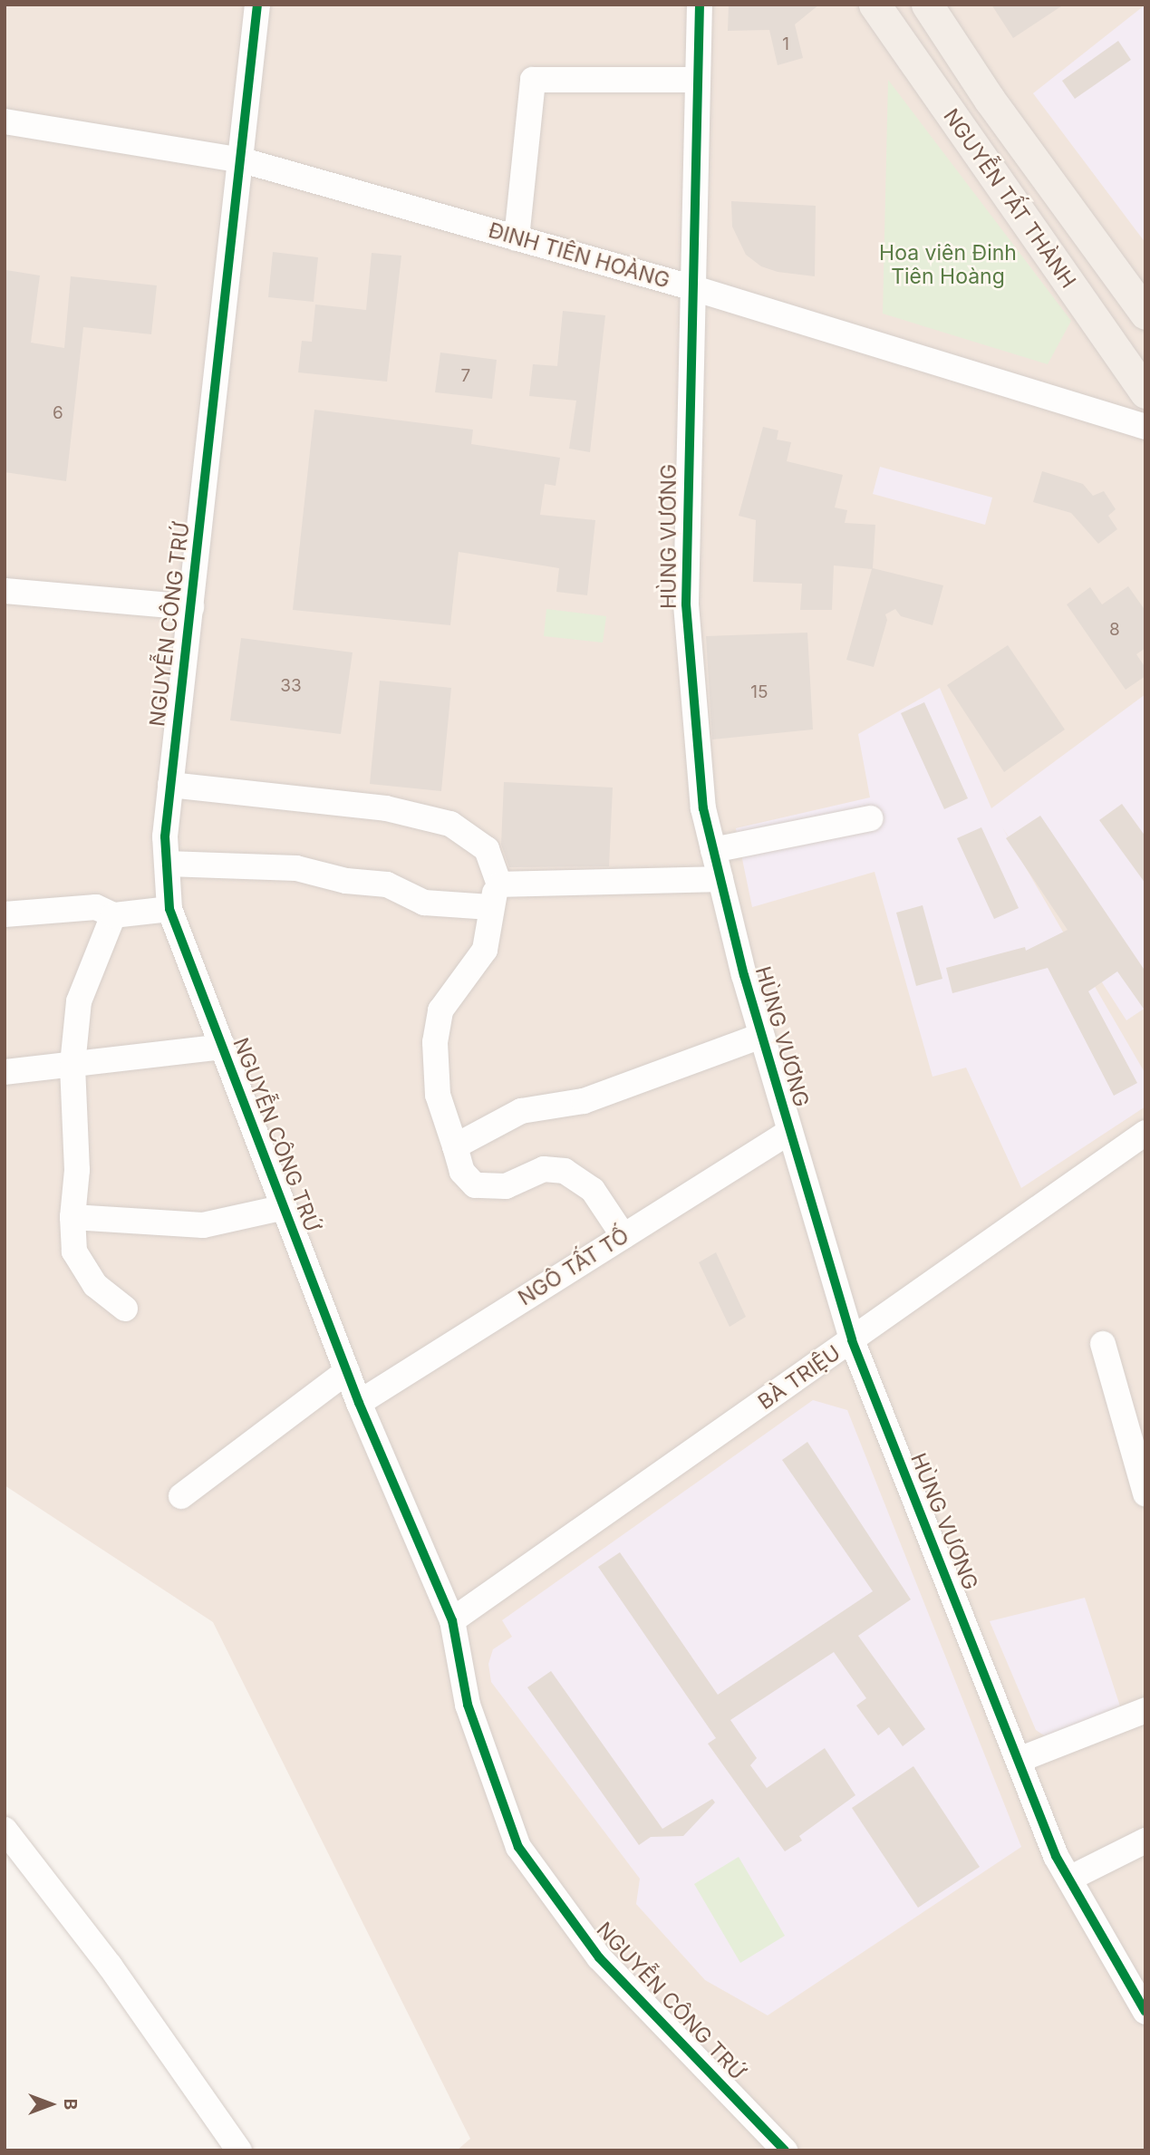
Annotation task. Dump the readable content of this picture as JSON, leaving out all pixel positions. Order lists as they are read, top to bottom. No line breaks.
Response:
{"streets":{"main road":["NGUYỄN TẤT THÀNH"],"street":["ĐINH TIÊN HOÀNG","HÙNG VƯƠNG","NGUYỄN CÔNG TRỨ","NGÔ TẤT TỐ","BÀ TRIỆU"]},"crossings":[["ĐINH TIÊN HOÀNG","HÙNG VƯƠNG"],["ĐINH TIÊN HOÀNG","NGUYỄN CÔNG TRỨ"],["HÙNG VƯƠNG","NGÔ TẤT TỐ"],["HÙNG VƯƠNG","BÀ TRIỆU"],["NGUYỄN CÔNG TRỨ","NGÔ TẤT TỐ"],["NGUYỄN CÔNG TRỨ","BÀ TRIỆU"]],"parks":["Hoa viên Đinh Tiên Hoàng"],"house_numbers":["1","7","6","8","33","15"],"north":"right"}
